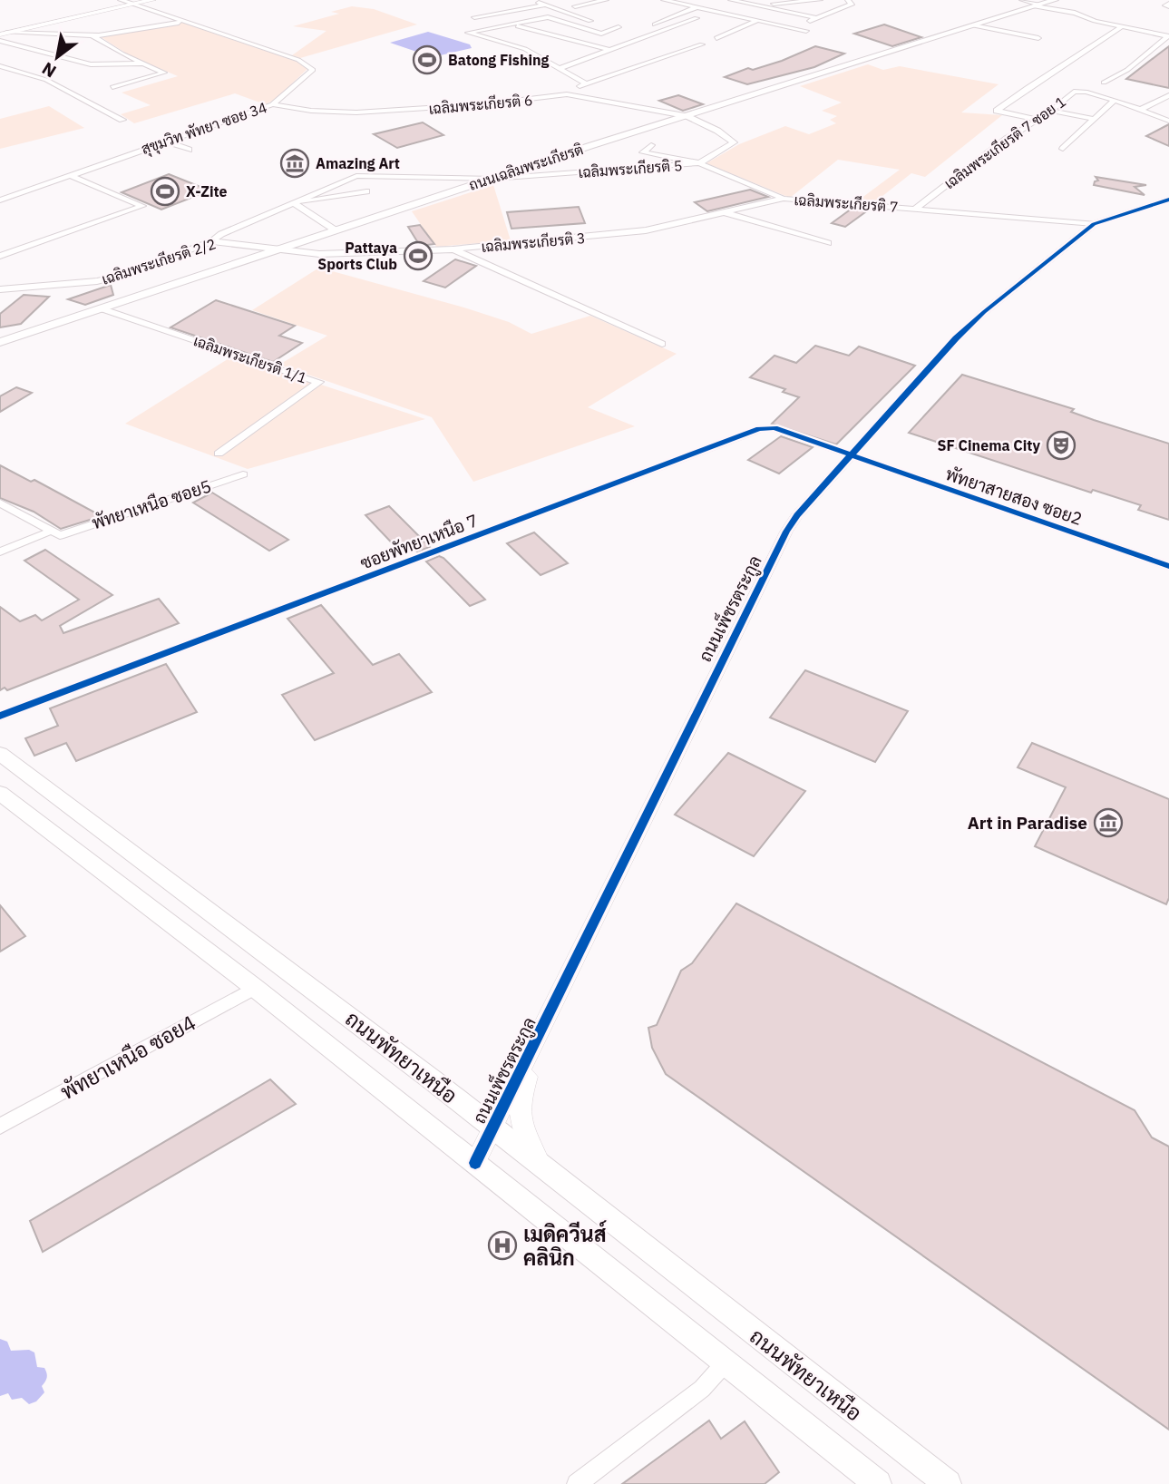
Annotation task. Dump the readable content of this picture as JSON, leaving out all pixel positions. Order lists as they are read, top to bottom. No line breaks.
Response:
{"streets":{"main road":["ถนนเฉลิมพระเกียรติ","ถนนพัทยาเหนือ"],"street":["เฉลิมพระเกียรติ 6","สุขุมวิท พัทยา ซอย 34","เฉลิมพระเกียรติ 7 ซอย 1","เฉลิมพระเกียรติ 5","เฉลิมพระเกียรติ 7","เฉลิมพระเกียรติ 3","เฉลิมพระเกียรติ 2/2","เฉลิมพระเกียรติ 1/1","พัทยาสายสอง ซอย2","พัทยาเหนือ ซอย5","ซอยพัทยาเหนือ 7","ถนนเพ็ชรตระกูล","พัทยาเหนือ ซอย4"]},"crossings":[["เฉลิมพระเกียรติ 6","สุขุมวิท พัทยา ซอย 34"],["เฉลิมพระเกียรติ 6","ถนนเฉลิมพระเกียรติ"],["เฉลิมพระเกียรติ 7 ซอย 1","เฉลิมพระเกียรติ 7"],["ถนนเฉลิมพระเกียรติ","เฉลิมพระเกียรติ 5"],["ถนนเฉลิมพระเกียรติ","เฉลิมพระเกียรติ 3"],["ถนนเฉลิมพระเกียรติ","เฉลิมพระเกียรติ 2/2"],["ถนนเฉลิมพระเกียรติ","เฉลิมพระเกียรติ 1/1"],["เฉลิมพระเกียรติ 5","เฉลิมพระเกียรติ 7"],["เฉลิมพระเกียรติ 7","เฉลิมพระเกียรติ 3"],["เฉลิมพระเกียรติ 7","ถนนเพ็ชรตระกูล"],["เฉลิมพระเกียรติ 3","เฉลิมพระเกียรติ 2/2"],["พัทยาสายสอง ซอย2","ซอยพัทยาเหนือ 7"],["พัทยาสายสอง ซอย2","ถนนเพ็ชรตระกูล"],["ซอยพัทยาเหนือ 7","ถนนเพ็ชรตระกูล"],["ถนนเพ็ชรตระกูล","ถนนพัทยาเหนือ"],["พัทยาเหนือ ซอย4","ถนนพัทยาเหนือ"]],"places":{"sports":["Batong Fishing","X-Zite","Pattaya Sports Club"],"museum":["Amazing Art","Art in Paradise"],"theatre":["SF Cinema City"],"hospital":["เมดิควีนส์ คลินิก"]},"north":"bottom left"}
